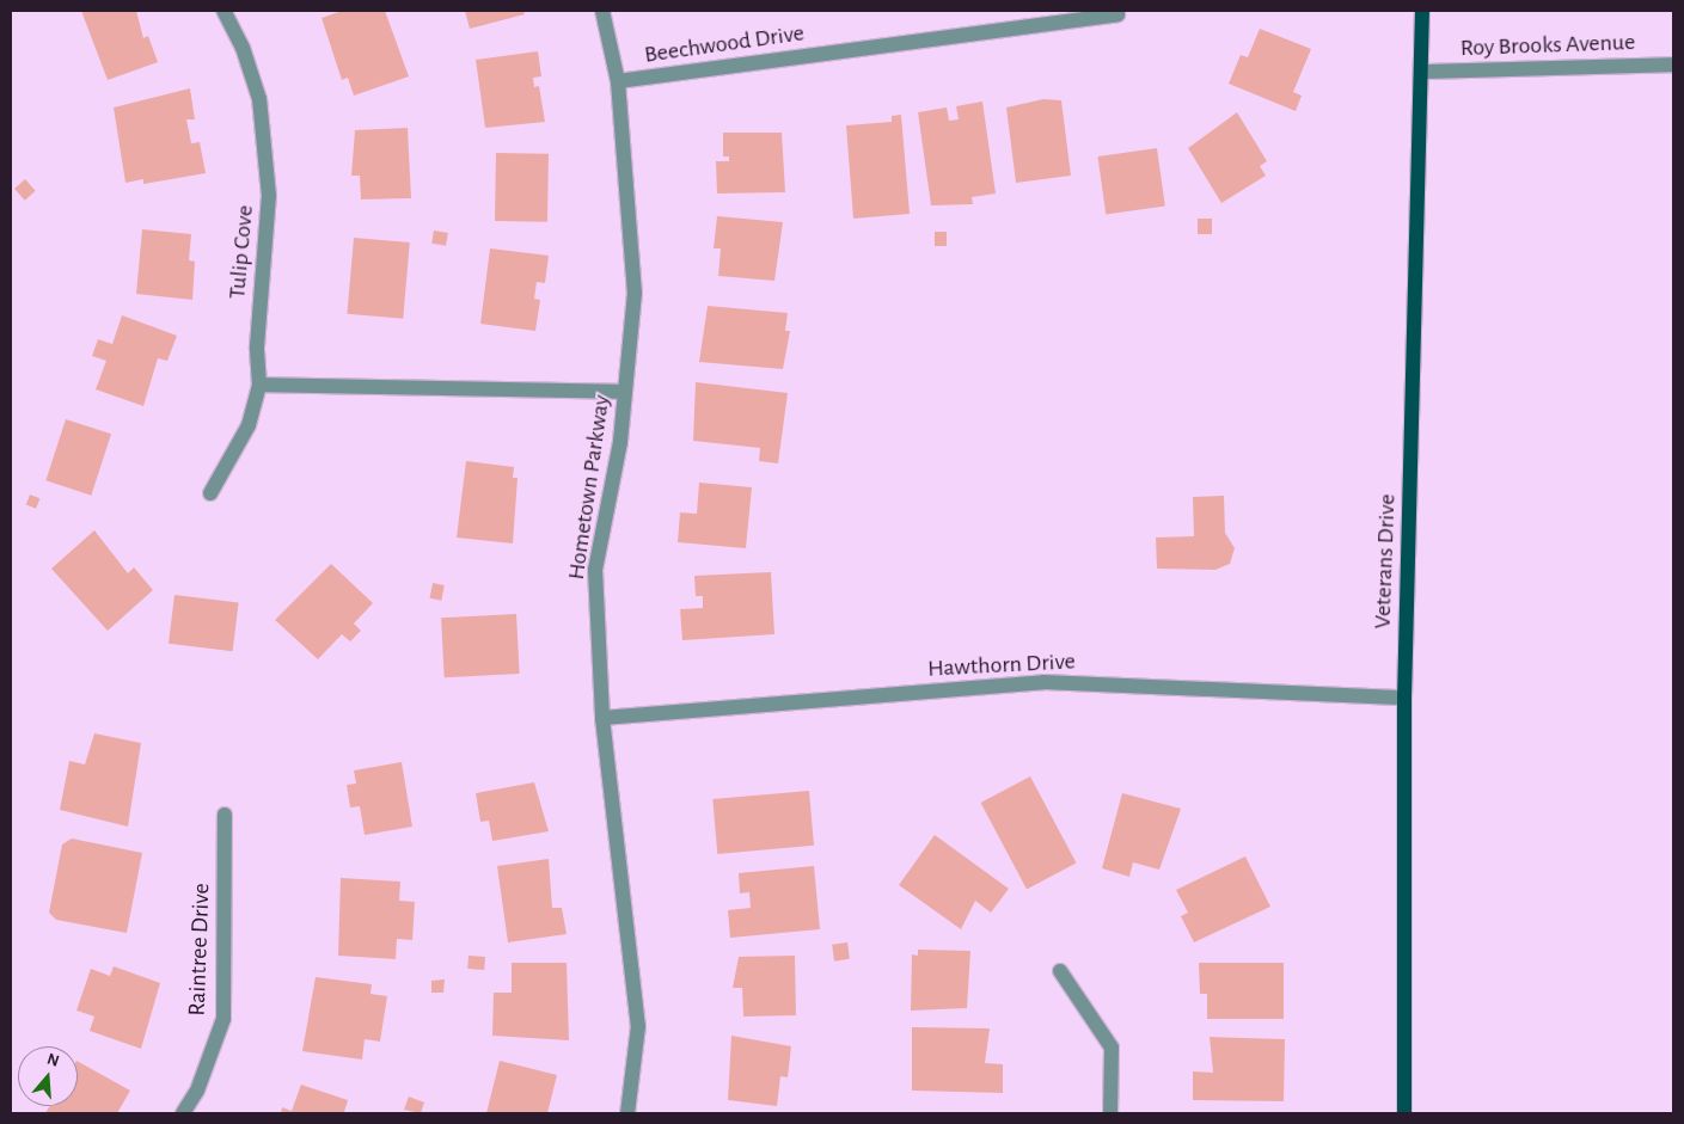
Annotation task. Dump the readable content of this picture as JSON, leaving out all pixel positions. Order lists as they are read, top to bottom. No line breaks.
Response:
{"streets":{"main road":["Veterans Drive"],"street":["Beechwood Drive","Roy Brooks Avenue","Tulip Cove","Hometown Parkway","Hawthorn Drive","Raintree Drive"]},"crossings":[["Beechwood Drive","Hometown Parkway"],["Roy Brooks Avenue","Veterans Drive"],["Hometown Parkway","Hawthorn Drive"],["Veterans Drive","Hawthorn Drive"]],"north":"top"}
